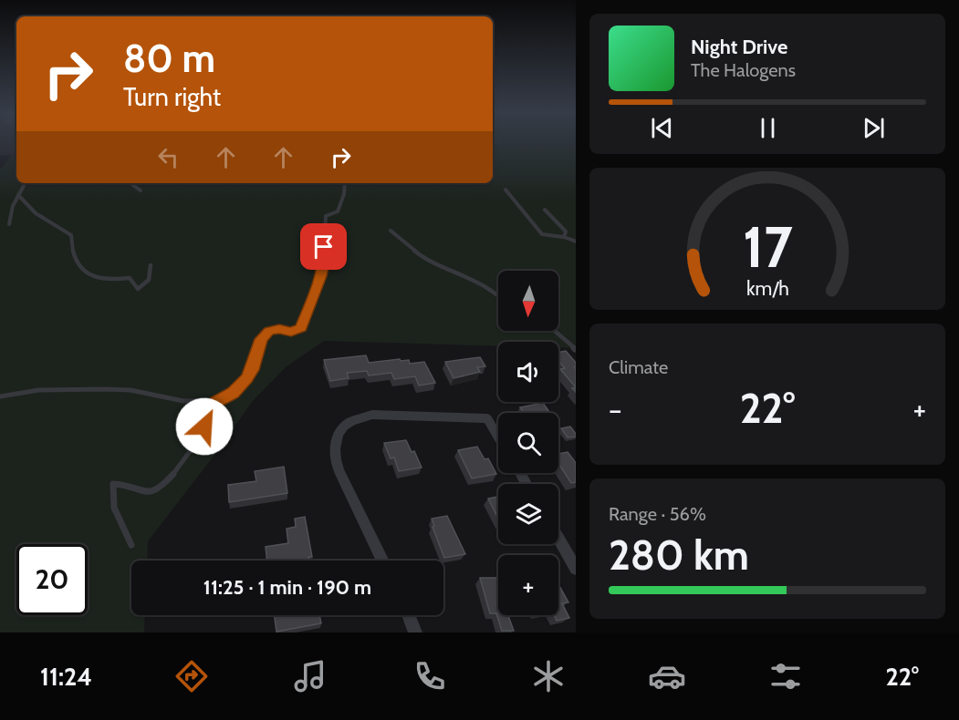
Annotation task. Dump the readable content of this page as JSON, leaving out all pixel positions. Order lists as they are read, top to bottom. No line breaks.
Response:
{"north":"bottom","page":{"turn":["80 m","Turn right"],"song":["Night Drive","The Halogens"],"map_buttons":"+","tile":["Climate",["Range · 56%","280 km"]],"heat":["−","22°","+"],"limit":"20","trip":"11:25 · 1 min · 190 m","tabs":["11:24","22°"],"gauge":["17","km/h"]}}
